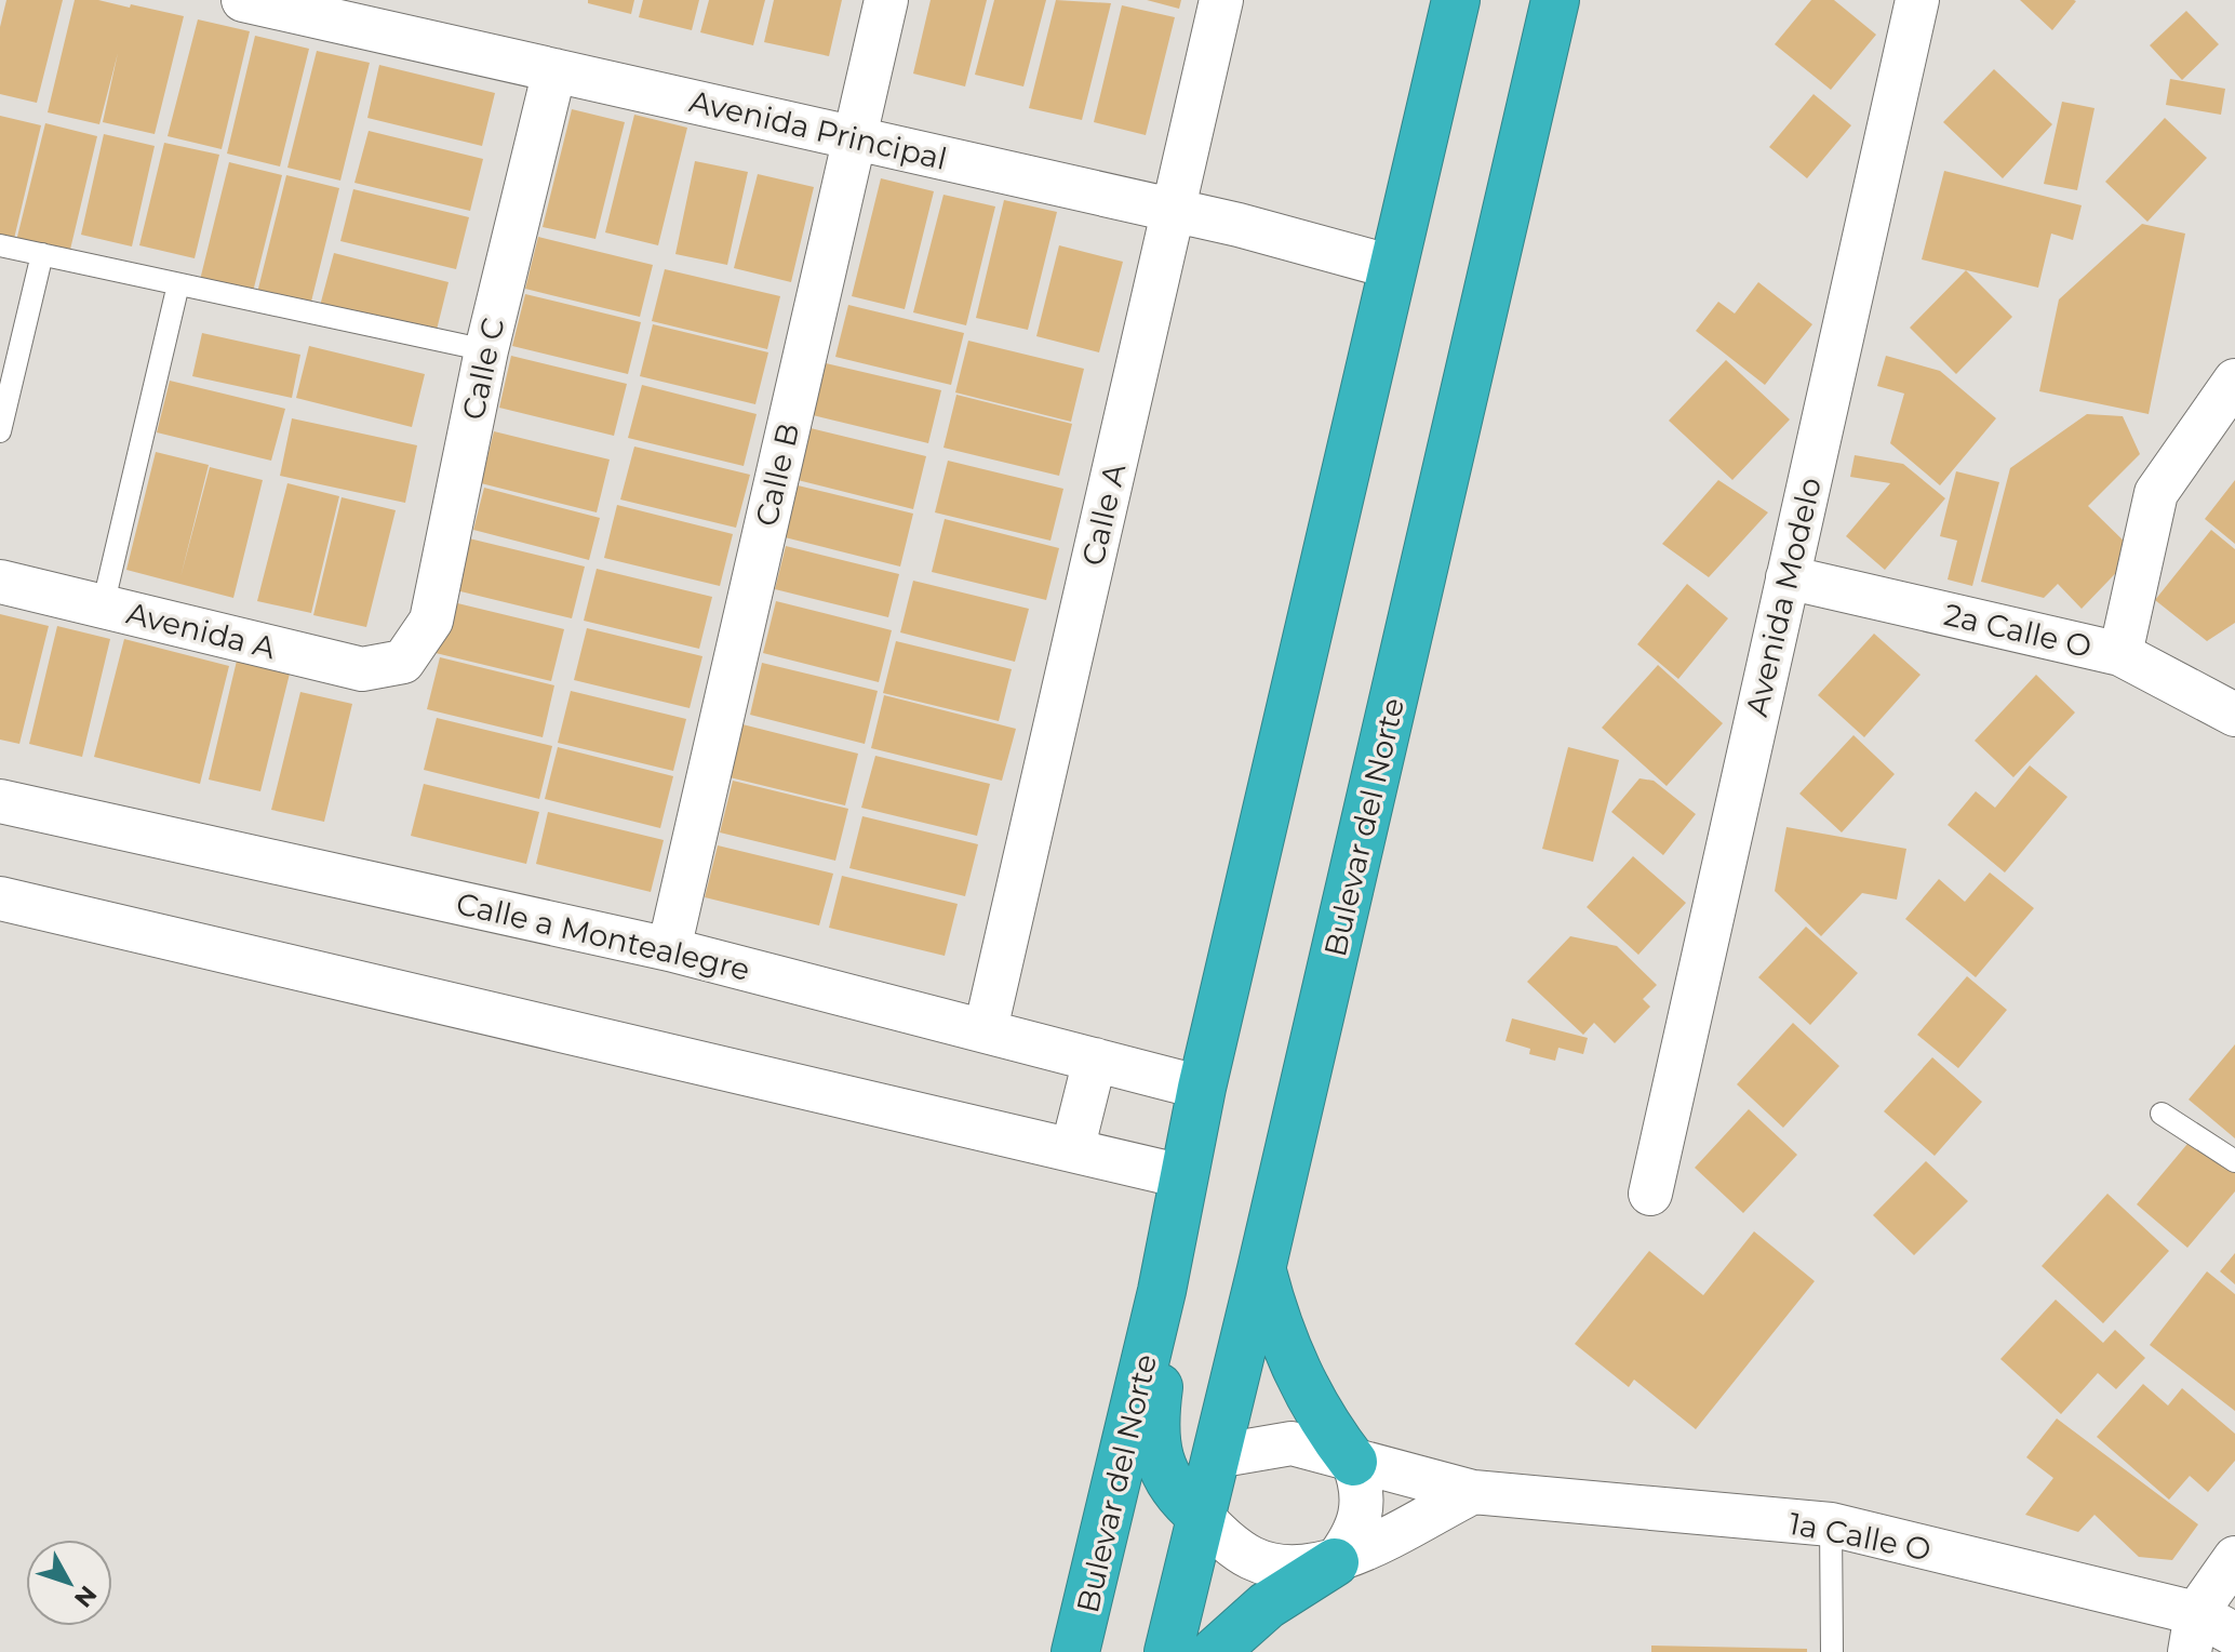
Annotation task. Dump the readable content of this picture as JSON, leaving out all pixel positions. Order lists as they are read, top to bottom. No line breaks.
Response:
{"streets":{"highway":["Bulevar del Norte"],"street":["Avenida Principal","Calle C","Calle B","Calle A","Avenida Modelo","Avenida A","2a Calle O","Calle a Montealegre","1a Calle O"]},"crossings":[["Avenida Principal","Calle C"],["Avenida Principal","Calle B"],["Avenida Principal","Calle A"],["Avenida Principal","Bulevar del Norte"],["Calle C","Avenida A"],["Calle B","Calle a Montealegre"],["Calle A","Calle a Montealegre"],["Avenida Modelo","2a Calle O"],["Bulevar del Norte","Calle a Montealegre"],["Bulevar del Norte","1a Calle O"]],"north":"bottom right"}
